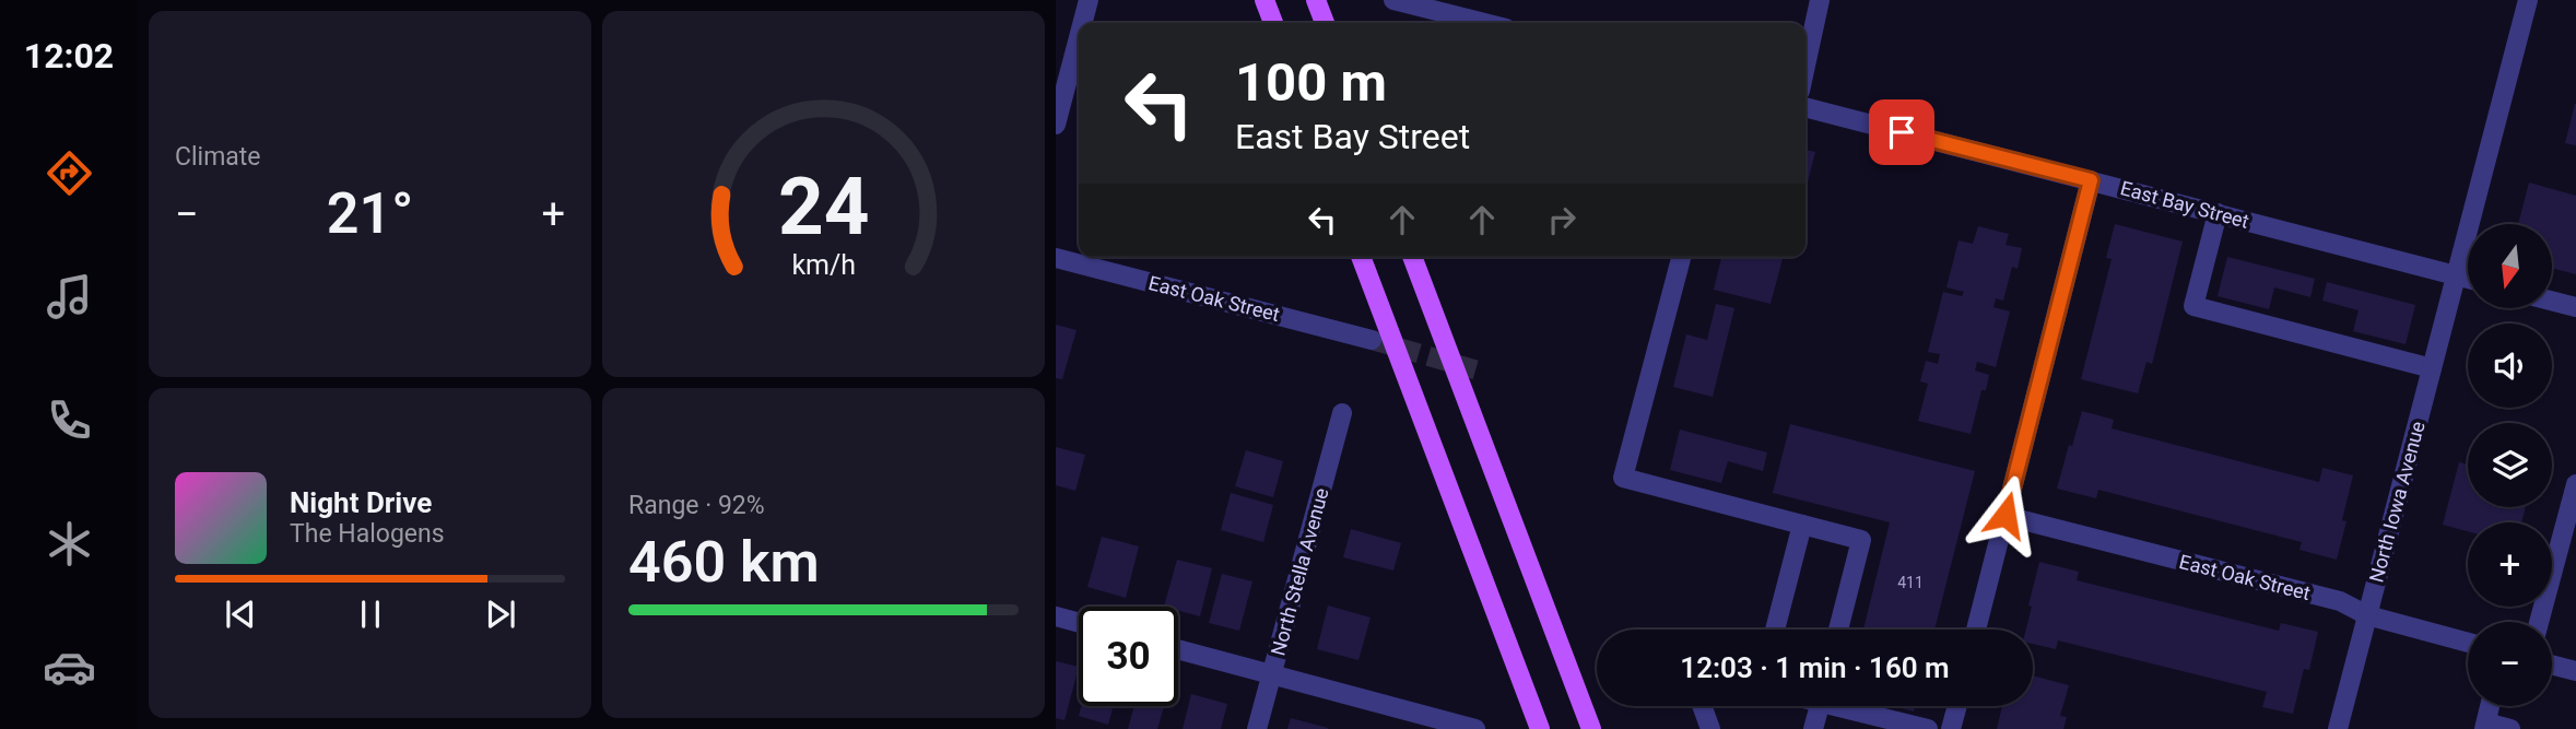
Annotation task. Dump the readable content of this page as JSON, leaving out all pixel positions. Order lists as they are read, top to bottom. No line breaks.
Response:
{"streets":{"street":["East Bay Street","East Oak Street","North Iowa Avenue","North Stella Avenue"]},"crossings":[["East Bay Street","North Iowa Avenue"],["East Oak Street","North Iowa Avenue"]],"house_numbers":["411"],"north":"bottom","page":{"tabs":"12:02","tile":["Climate",["Range · 92%","460 km"]],"turn":["100 m","East Bay Street"],"heat":["−","21°","+"],"map_buttons":["+","−"],"song":["Night Drive","The Halogens"],"limit":"30","trip":"12:03 · 1 min · 160 m","gauge":["24","km/h"]}}
